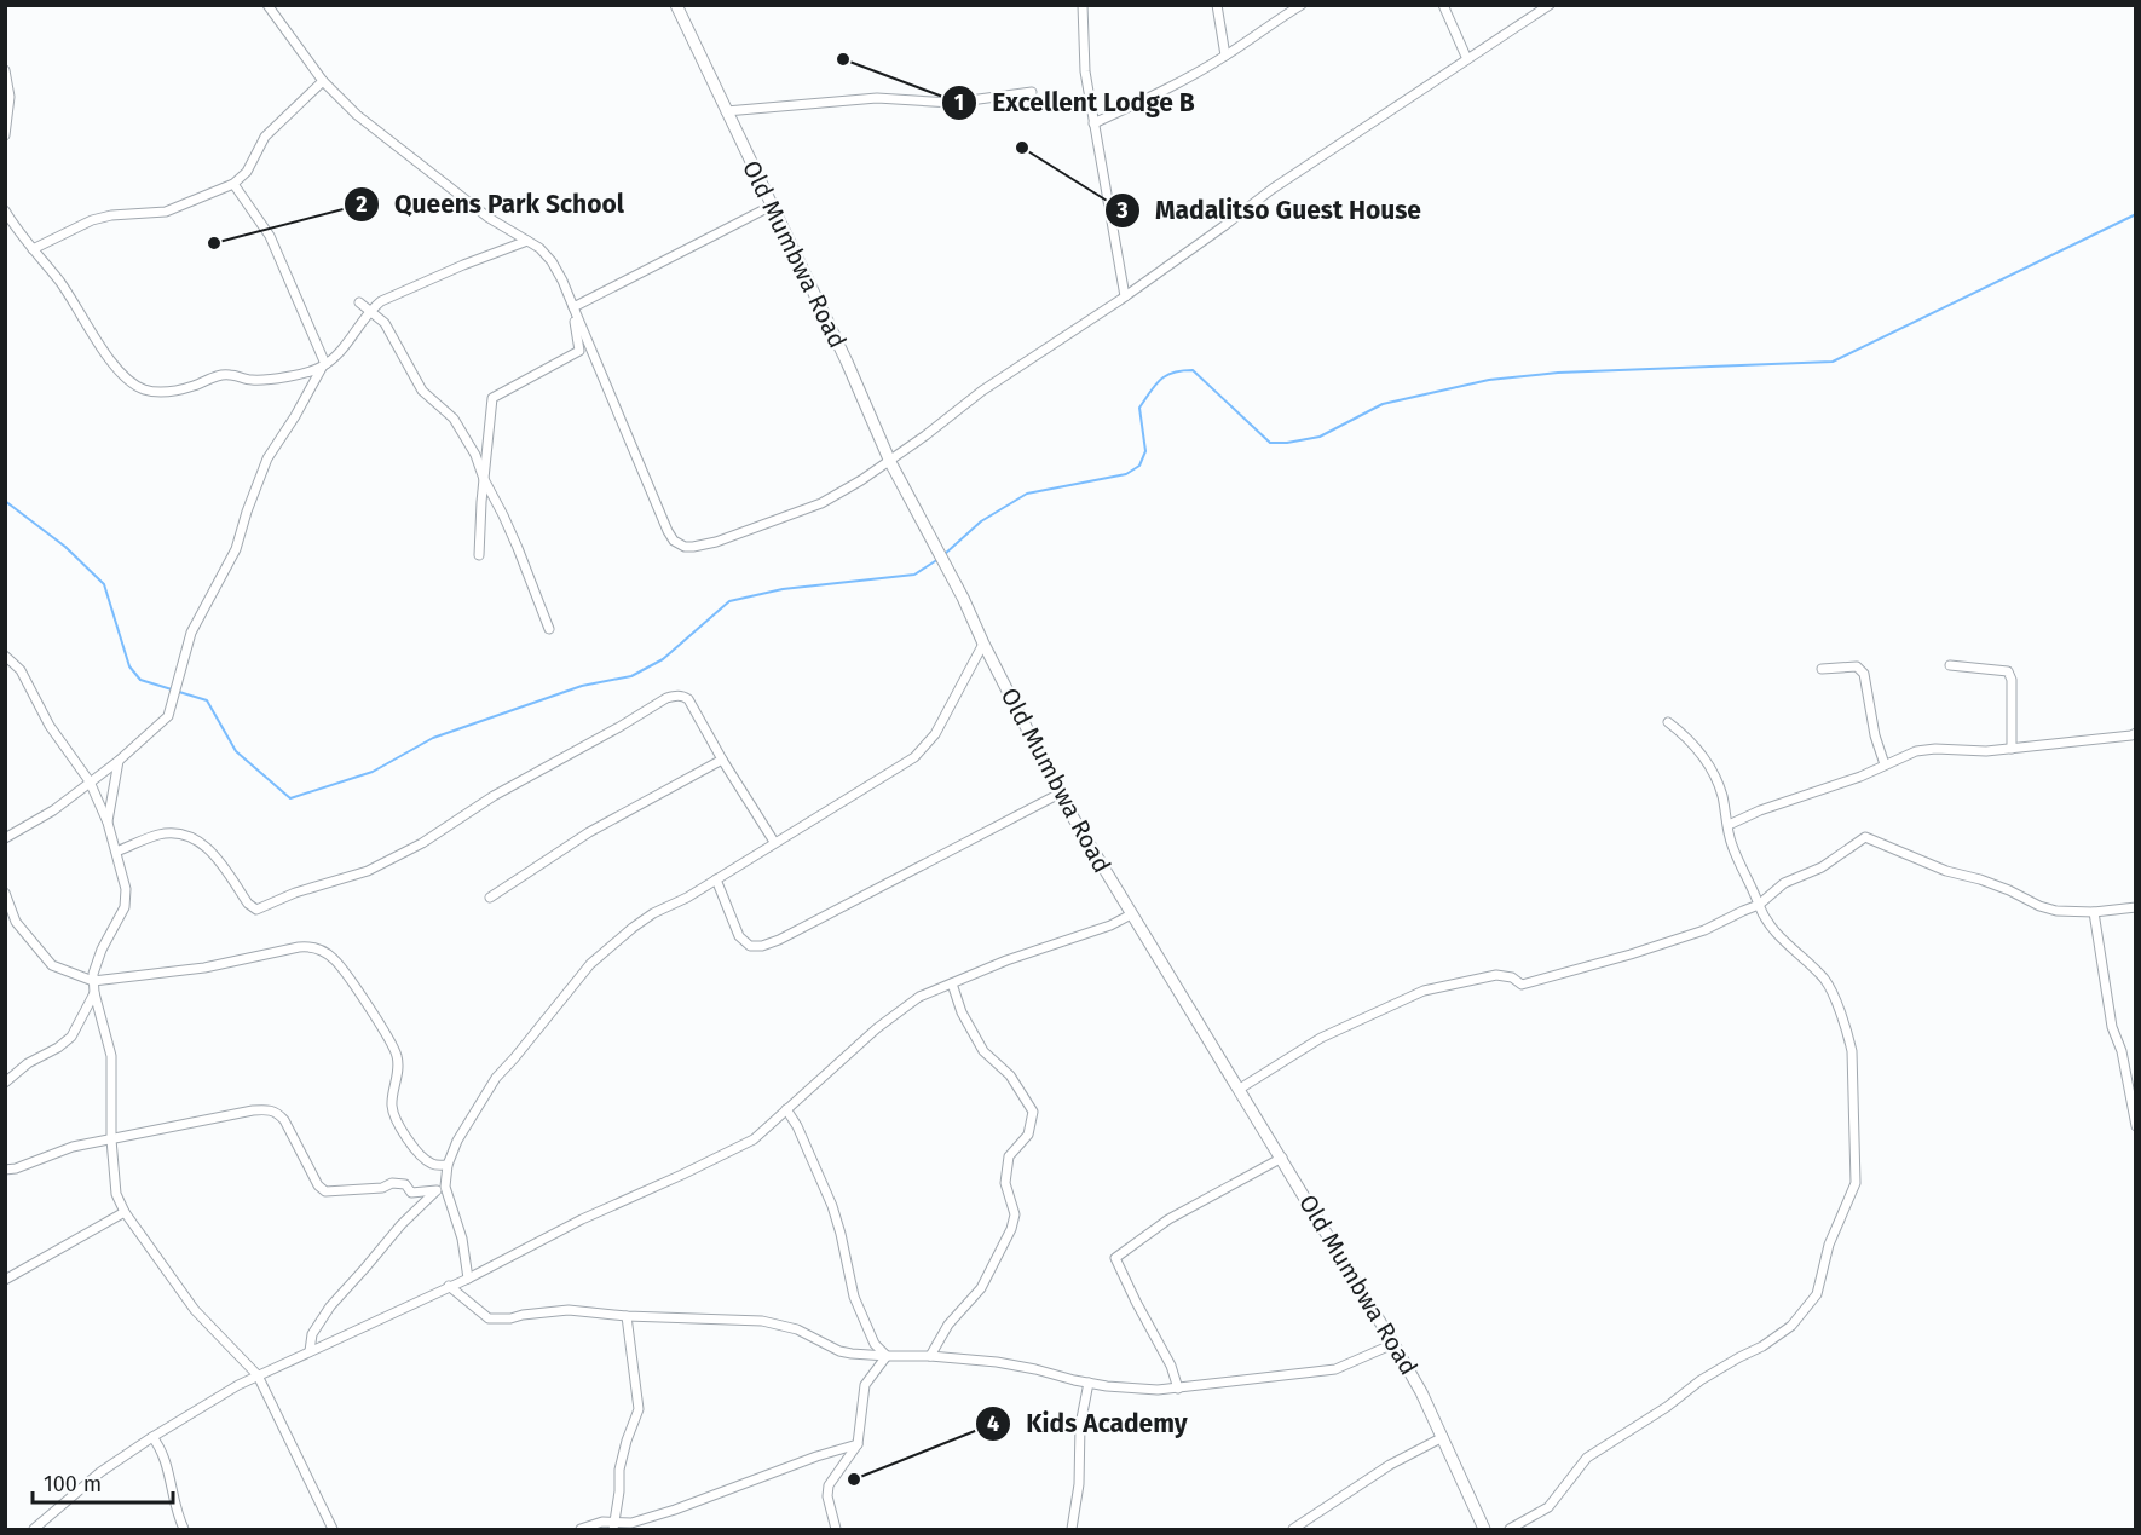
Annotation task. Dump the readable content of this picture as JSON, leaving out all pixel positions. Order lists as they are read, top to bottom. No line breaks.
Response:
{"streets":{"main road":["Old Mumbwa Road"]},"places":["Excellent Lodge B","Madalitso Guest House","Queens Park School","Kids Academy"],"scale_bar":"100 m"}
